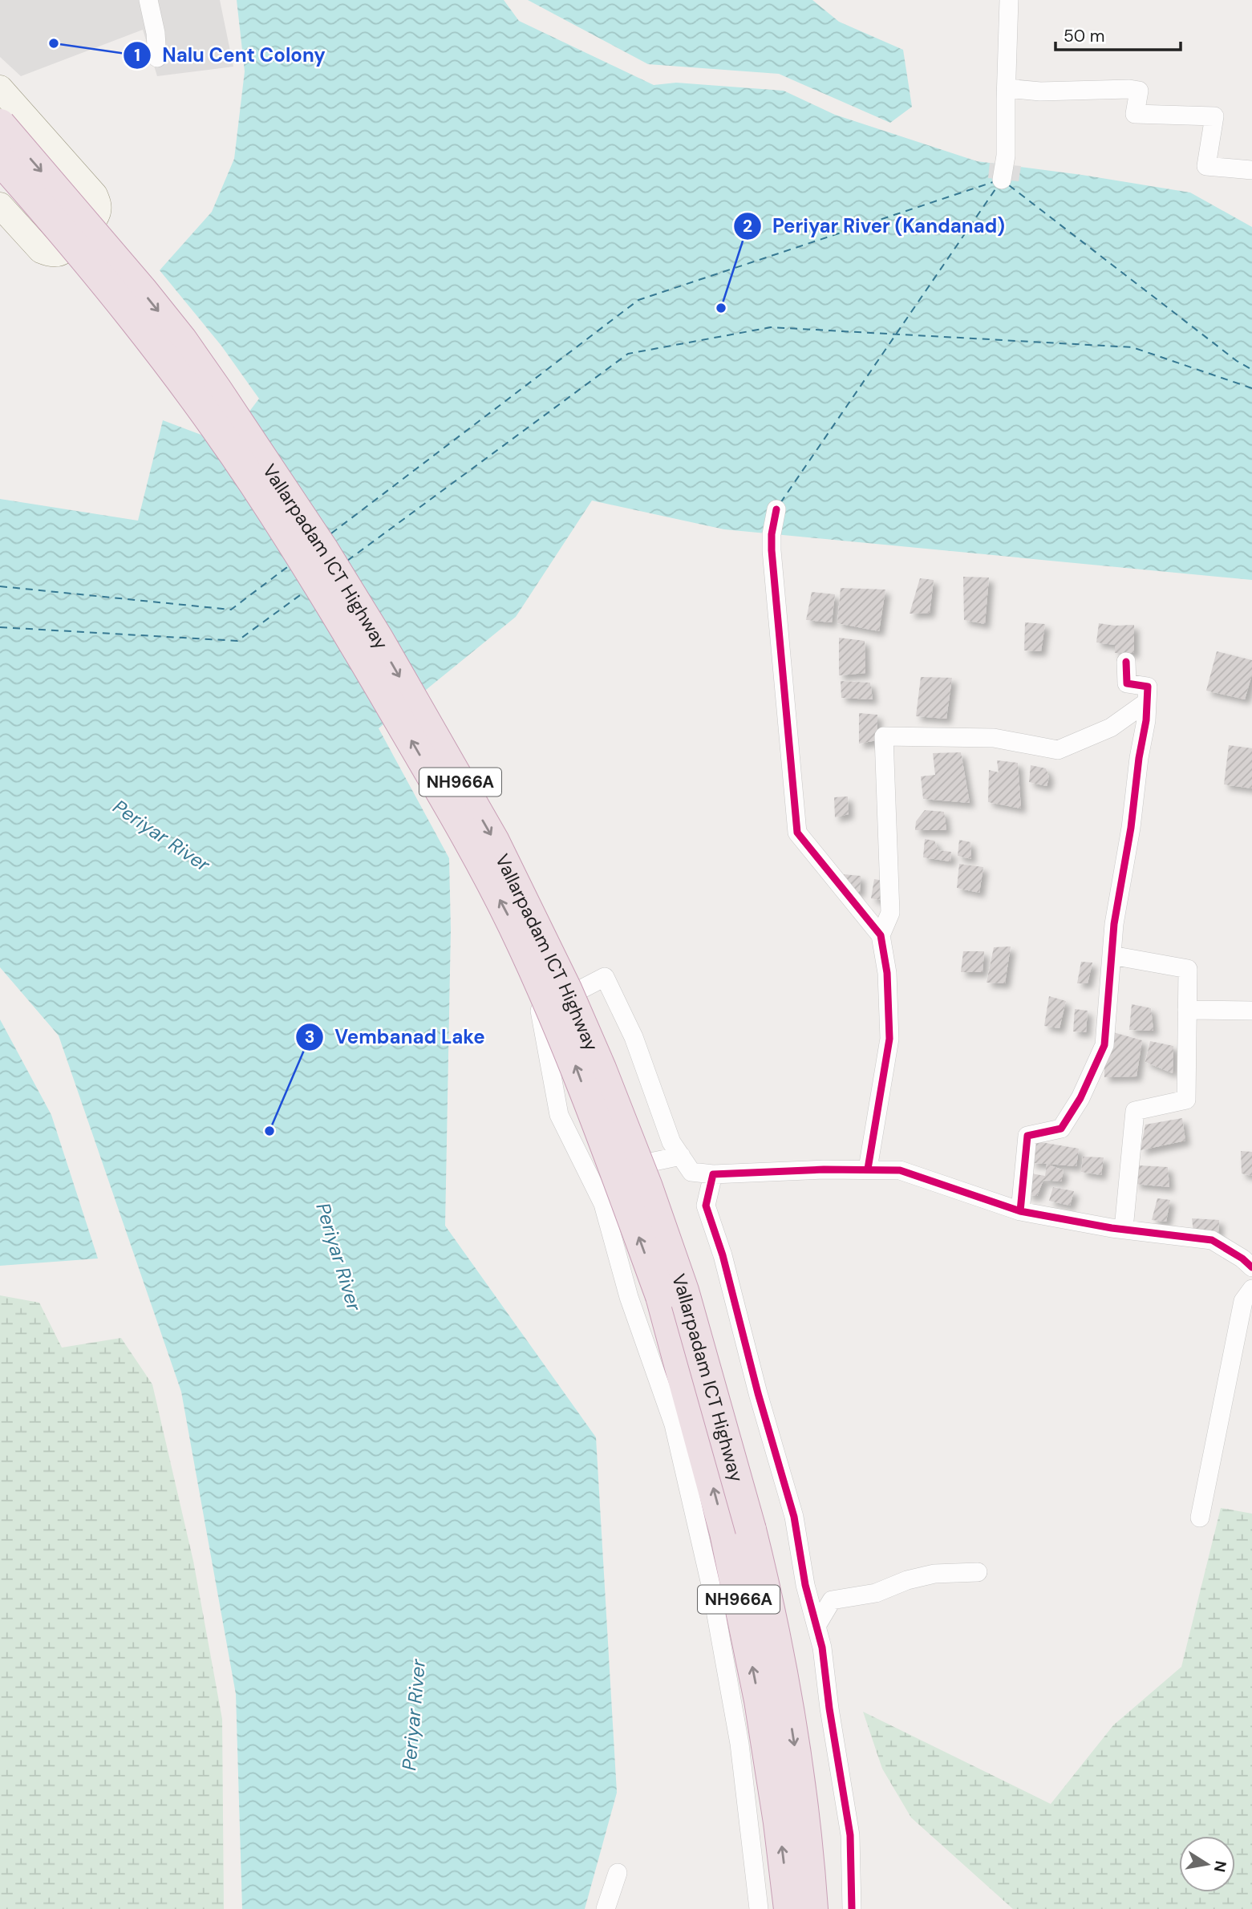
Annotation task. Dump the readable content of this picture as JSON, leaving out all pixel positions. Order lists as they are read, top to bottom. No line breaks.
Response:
{"streets":{"highway":["Vallarpadam ICT Highway","NH966A"]},"water":["Periyar River"],"places":["Nalu Cent Colony","Periyar River (Kandanad)","Vembanad Lake"],"scale_bar":"50 m","north":"right"}
